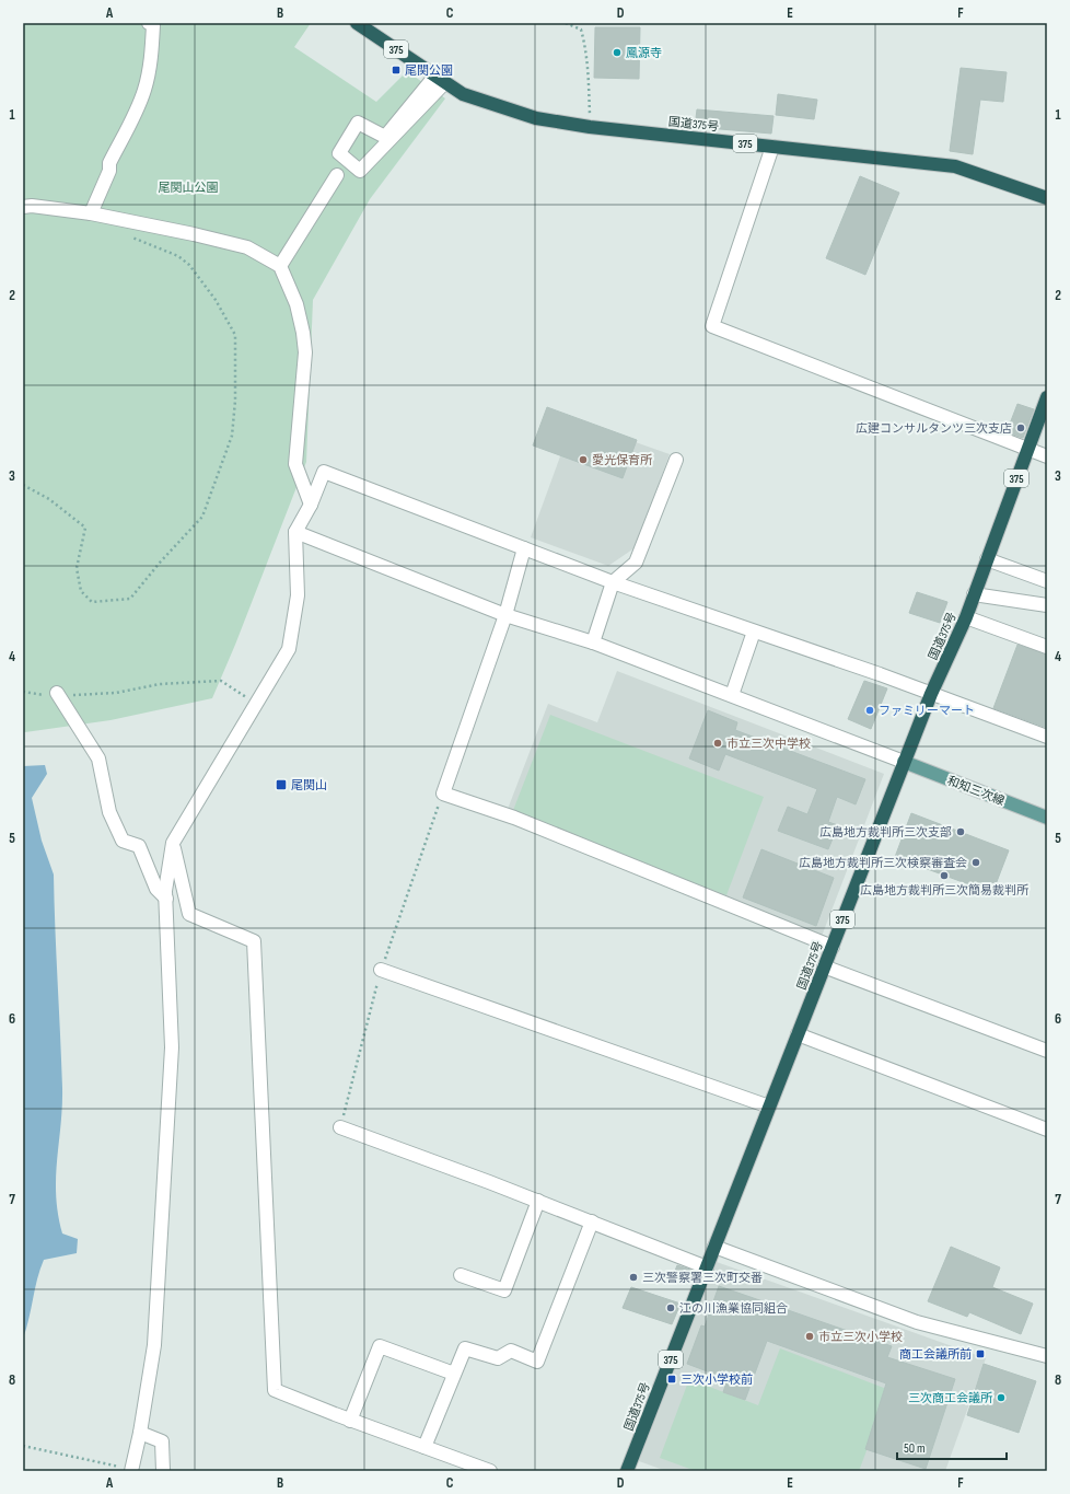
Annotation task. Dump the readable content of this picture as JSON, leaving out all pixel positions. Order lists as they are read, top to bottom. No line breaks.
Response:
{"streets":{"highway":["375","国道375号"],"main road":["和知三次線"]},"crossings":[["国道375号","和知三次線"]],"parks":["尾関山公園"],"places":{"other":["鳳源寺","広建コンサルタンツ三次支店","愛光保育所","ファミリーマート","市立三次中学校","広島地方裁判所三次支部","広島地方裁判所三次検察審査会","広島地方裁判所三次簡易裁判所","三次警察署三次町交番","江の川漁業協同組合","市立三次小学校","三次商工会議所"],"transit":["尾関公園","尾関山","商工会議所前","三次小学校前"]},"scale_bar":"50 m","grid":{"columns":["A","B","C","D","E","F"],"rows":["1","2","3","4","5","6","7","8"]}}
